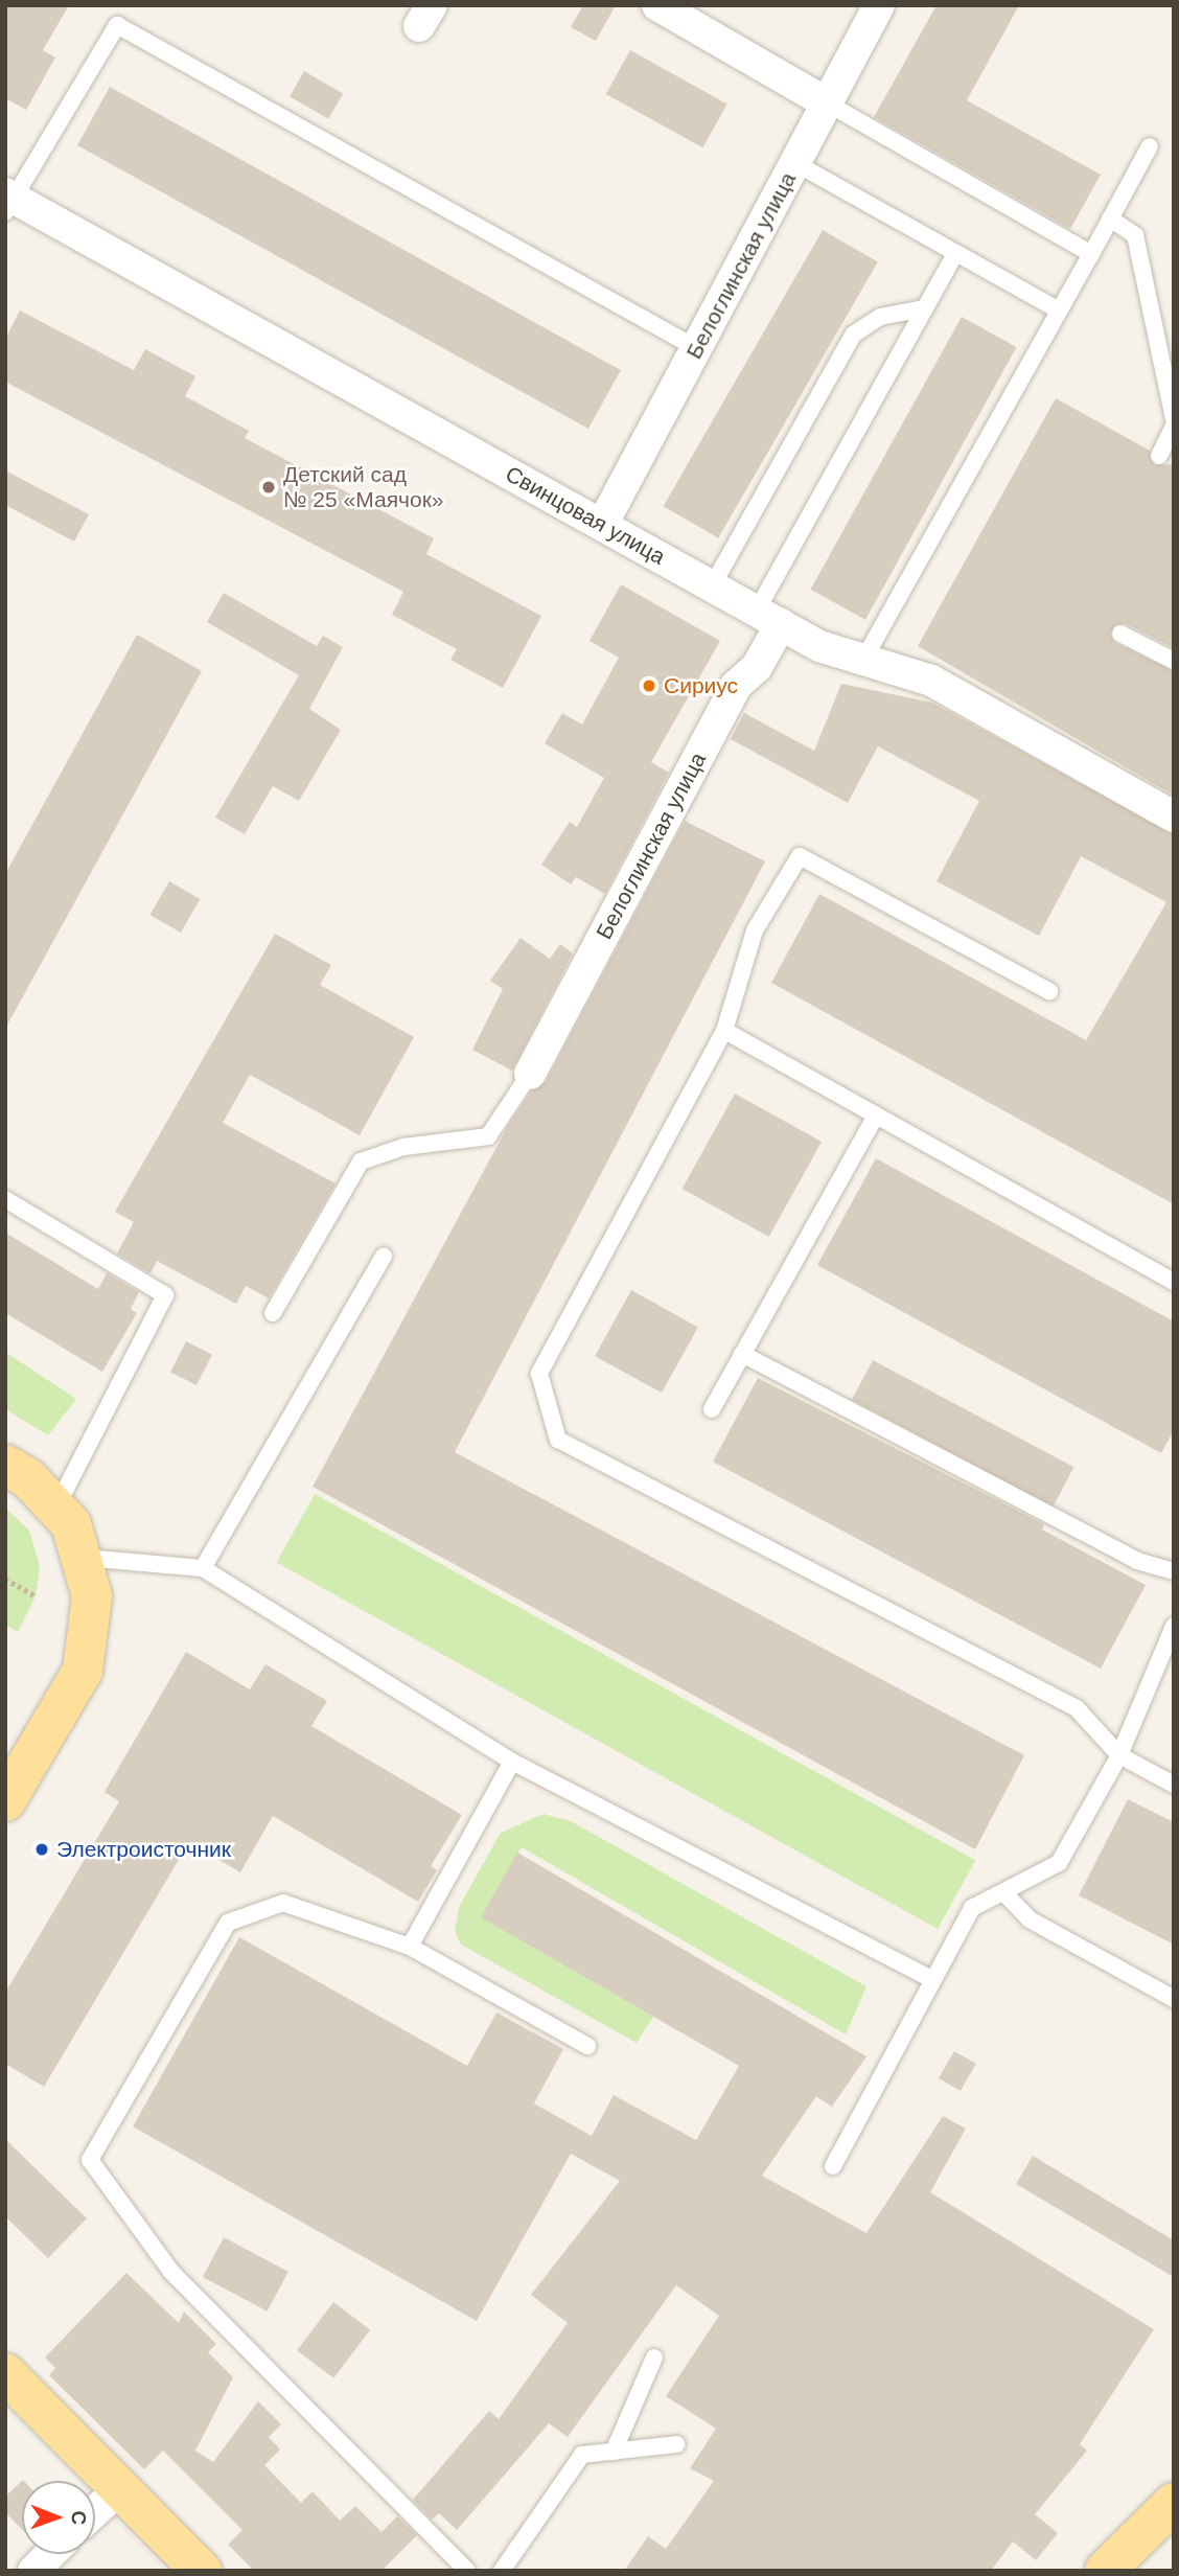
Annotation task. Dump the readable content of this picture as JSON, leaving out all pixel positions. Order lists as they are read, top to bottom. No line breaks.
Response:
{"streets":{"street":["Белоглинская улица","Свинцовая улица"]},"crossings":[["Белоглинская улица","Свинцовая улица"]],"places":["Детский сад № 25 «Маячок»","Сириус","Электроисточник"],"north":"right"}
